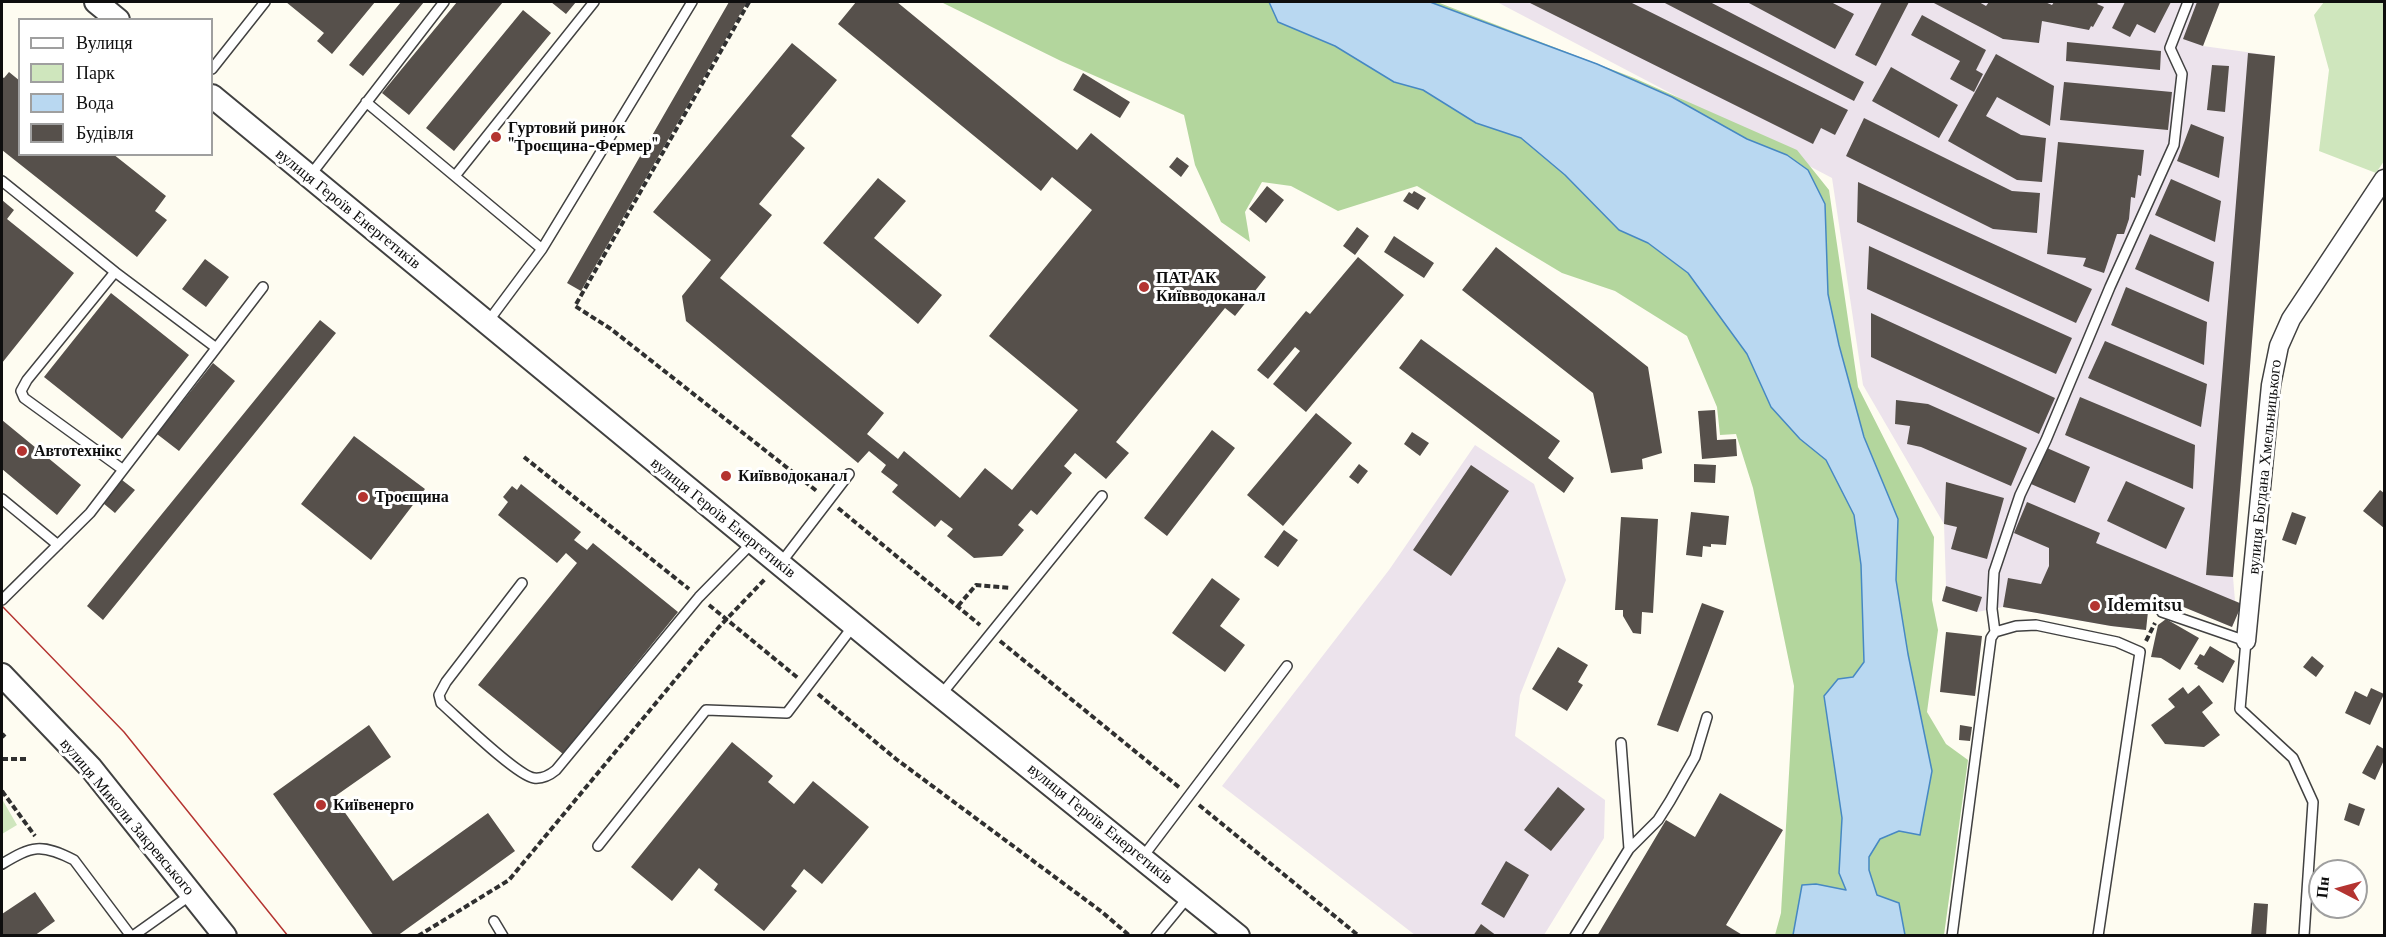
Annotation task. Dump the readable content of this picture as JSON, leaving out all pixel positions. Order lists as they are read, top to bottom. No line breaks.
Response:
{"streets":{"street":["вулиця Героїв Енергетиків","вулиця Богдана Хмельницького","вулиця Миколи Закревського"]},"places":["Гуртовий ринок \"Троєщина-Фермер\"","ПАТ АК Київводоканал","Автотехнікс","Київводоканал","Троєщина","Idemitsu","Київенерго"],"legend":["Вулиця","Парк","Вода","Будівля"],"north":"left"}
